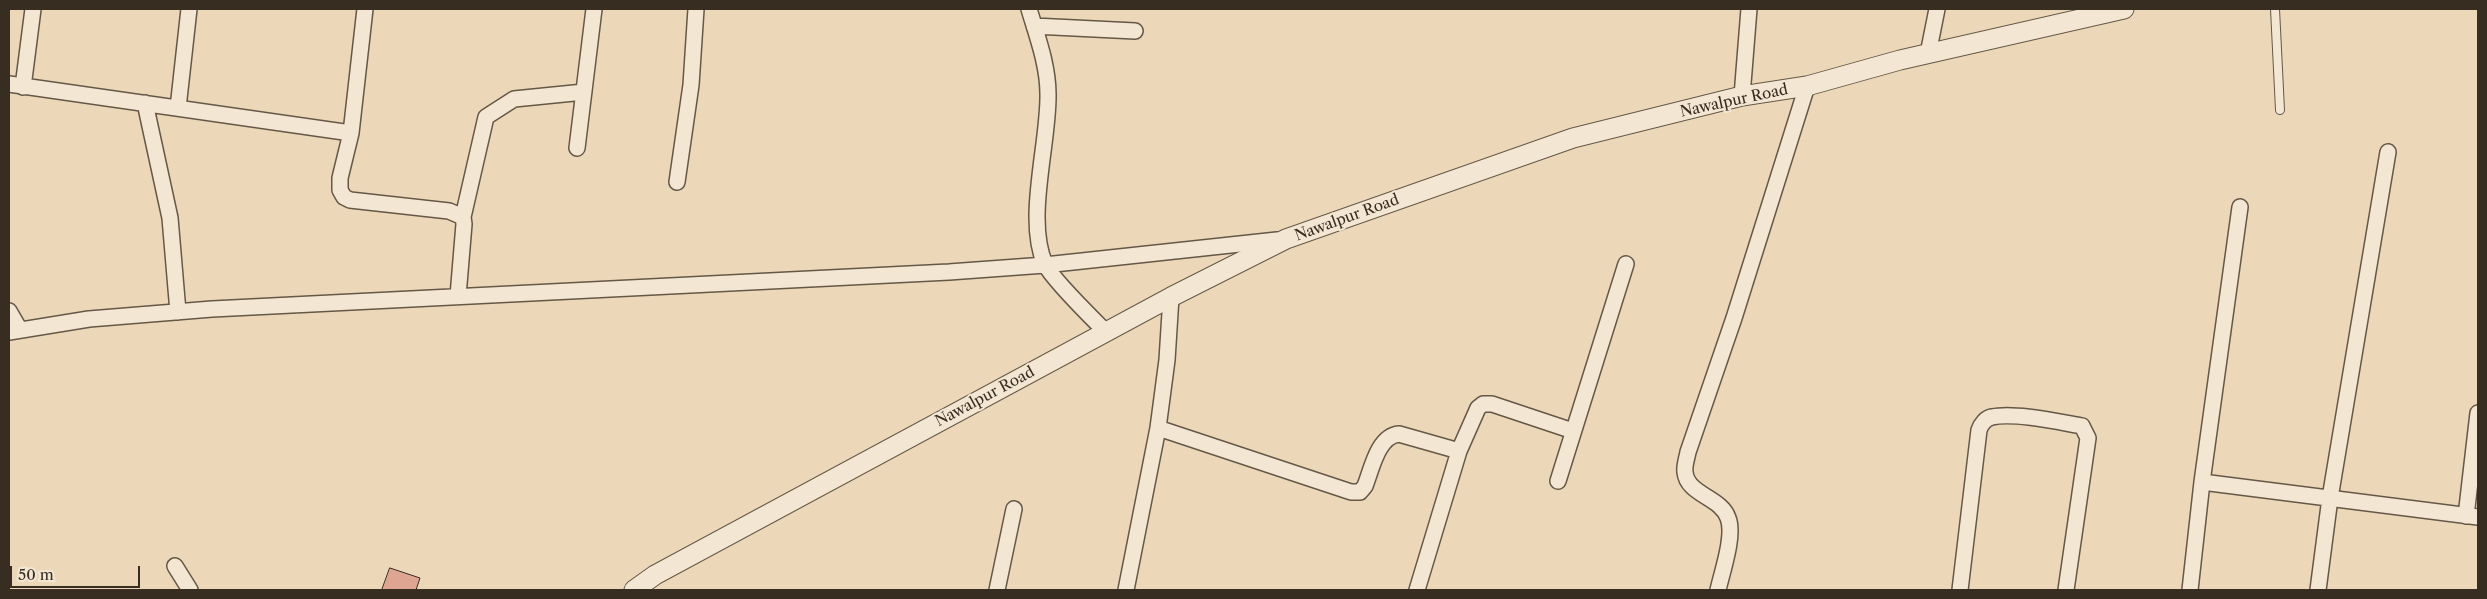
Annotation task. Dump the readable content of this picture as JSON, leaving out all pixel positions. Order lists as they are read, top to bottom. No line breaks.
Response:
{"streets":{"street":["Nawalpur Road"]},"scale_bar":"50 m"}
